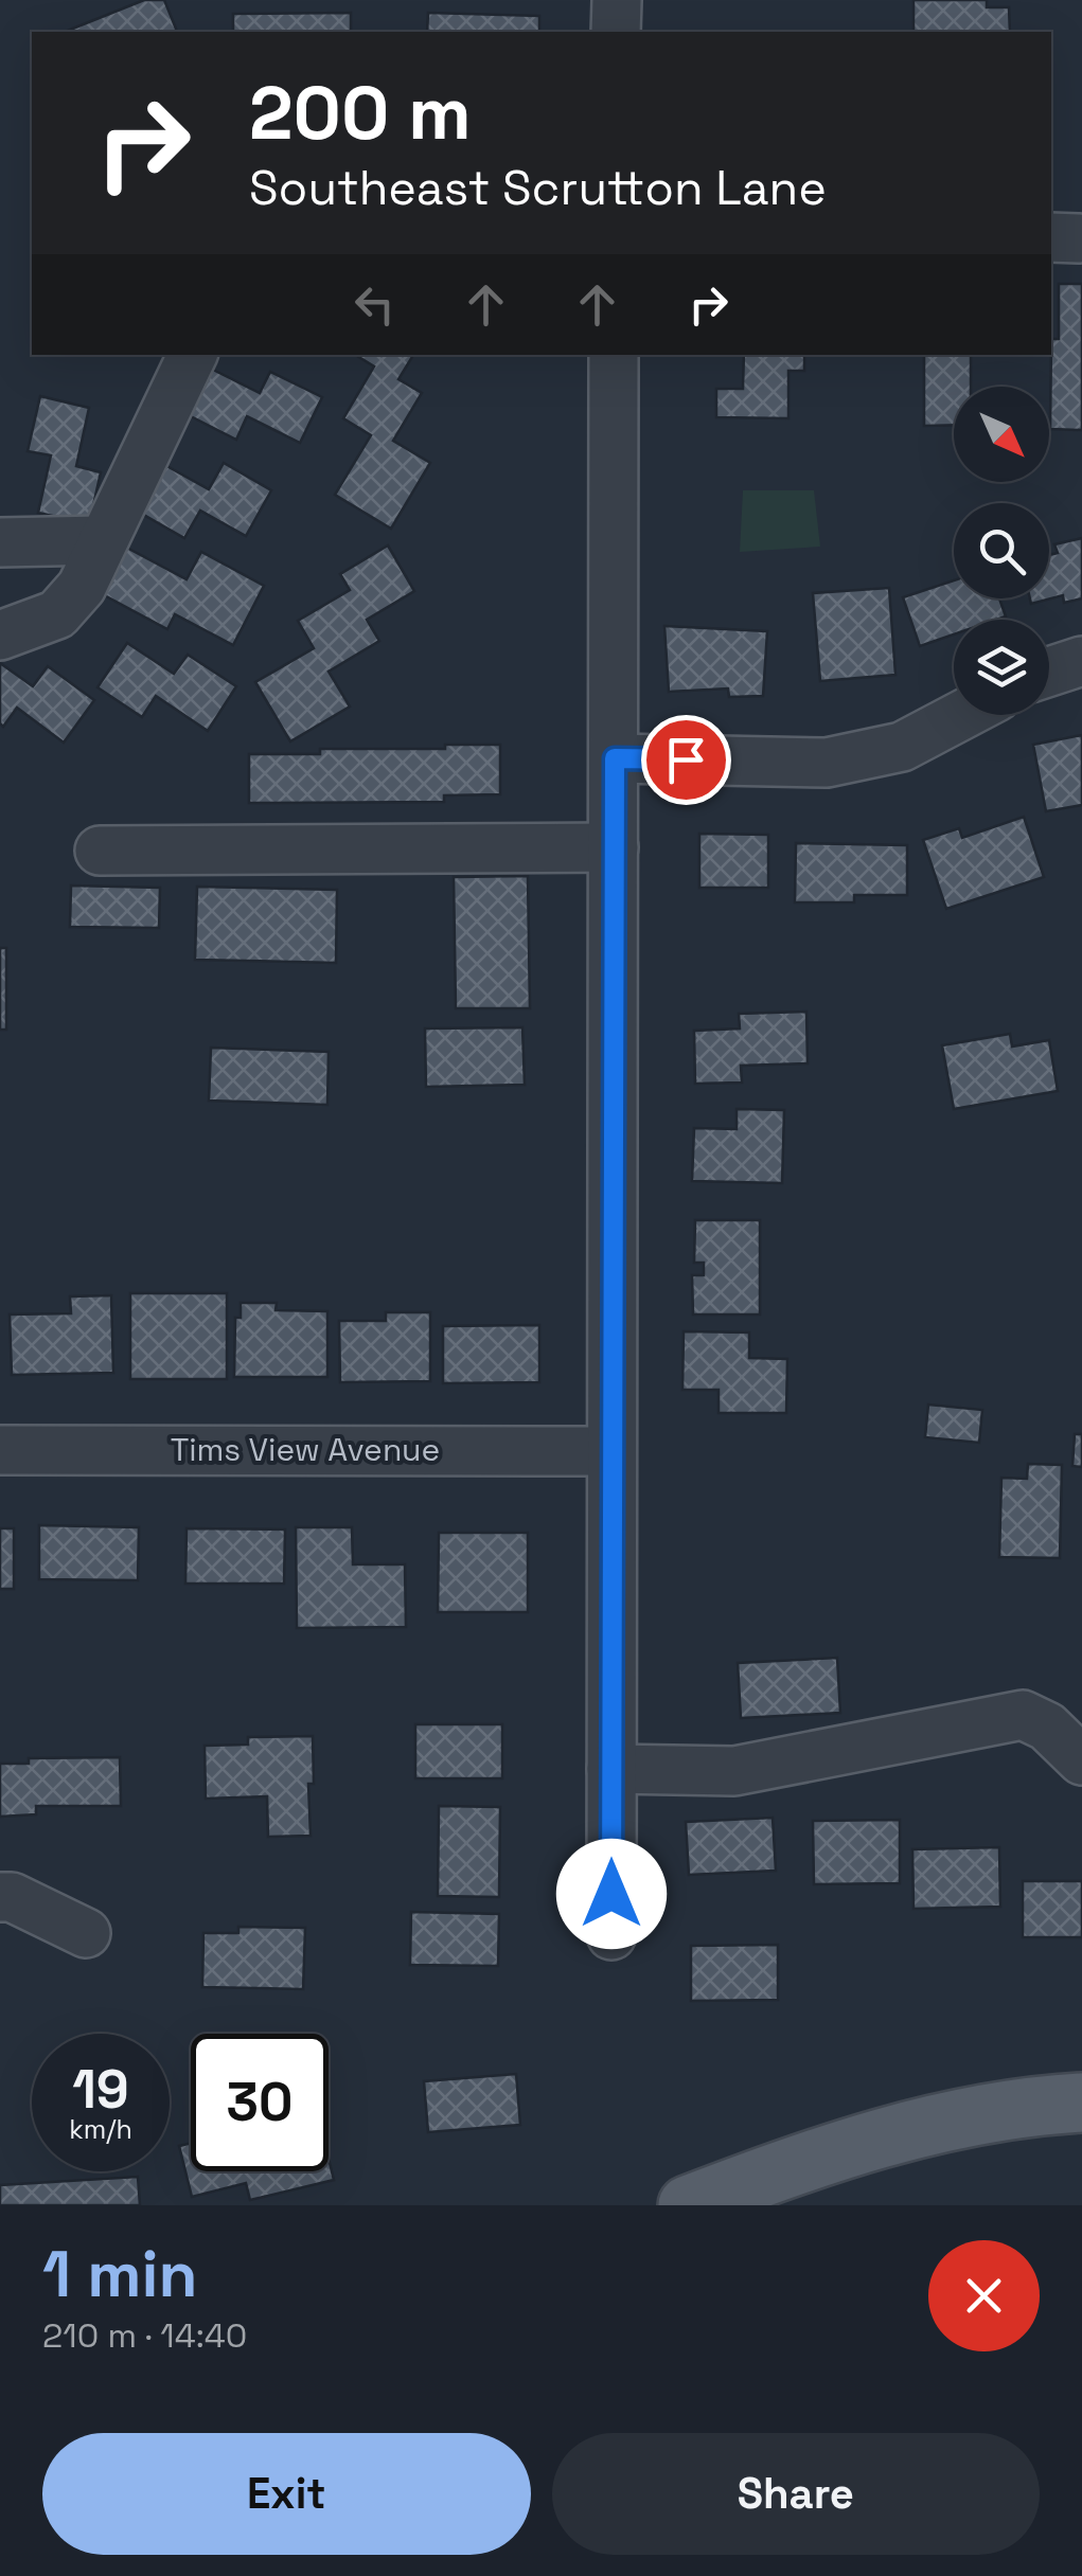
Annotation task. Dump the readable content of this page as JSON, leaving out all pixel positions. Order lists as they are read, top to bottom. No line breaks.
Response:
{"streets":{"street":["Tims View Avenue"]},"north":"bottom right","page":{"turn":["200 m","Southeast Scrutton Lane"],"speed":"19 km/h","limit":"30","heading":["1 min","210 m · 14:40"],"buttons":["Exit","Share"]}}
